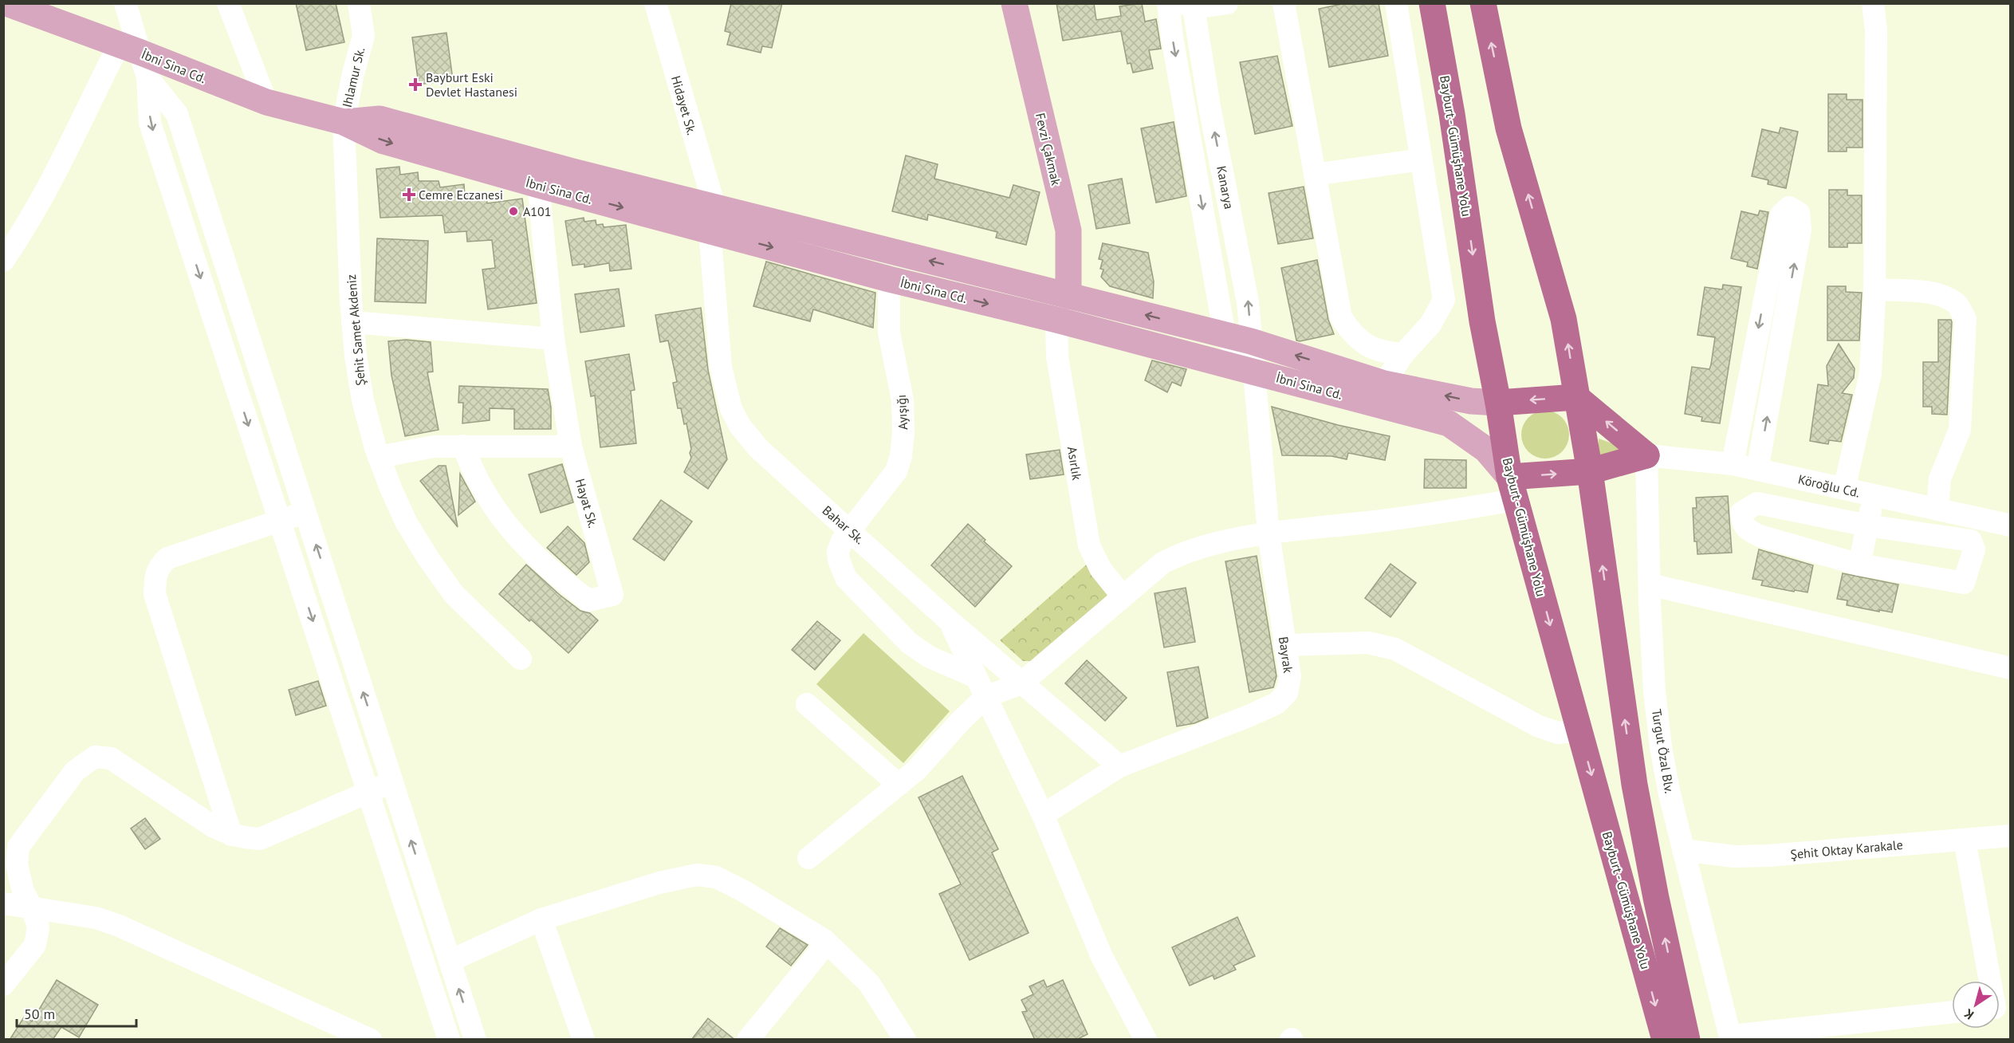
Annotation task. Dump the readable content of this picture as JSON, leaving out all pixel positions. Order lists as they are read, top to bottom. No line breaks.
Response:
{"streets":{"highway":["Bayburt - Gümüşhane Yolu"],"main road":["İbni Sina Cd.","Fevzi Çakmak"],"street":["Ihlamur Sk.","Hidayet Sk.","Kanarya","Şehit Samet Akdeniz","Ayışığı","Asırlık","Köroğlu Cd.","Hayat Sk.","Bahar Sk.","Bayrak","Turgut Özal Blv.","Şehit Oktay Karakale"]},"crossings":[["İbni Sina Cd.","Ihlamur Sk."],["İbni Sina Cd.","Hidayet Sk."],["İbni Sina Cd.","Bayburt - Gümüşhane Yolu"],["İbni Sina Cd.","Fevzi Çakmak"],["İbni Sina Cd.","Kanarya"],["İbni Sina Cd.","Şehit Samet Akdeniz"],["İbni Sina Cd.","Ayışığı"],["İbni Sina Cd.","Asırlık"],["İbni Sina Cd.","Hayat Sk."],["İbni Sina Cd.","Bahar Sk."],["İbni Sina Cd.","Bayrak"],["Ihlamur Sk.","Şehit Samet Akdeniz"],["Hidayet Sk.","Bahar Sk."],["Kanarya","Bayrak"],["Ayışığı","Bahar Sk."],["Köroğlu Cd.","Turgut Özal Blv."],["Bahar Sk.","Bayrak"],["Turgut Özal Blv.","Şehit Oktay Karakale"]],"places":{"health":["Bayburt Eski Devlet Hastanesi","Cemre Eczanesi"],"other":["A101"]},"scale_bar":"50 m","north":"bottom left"}
